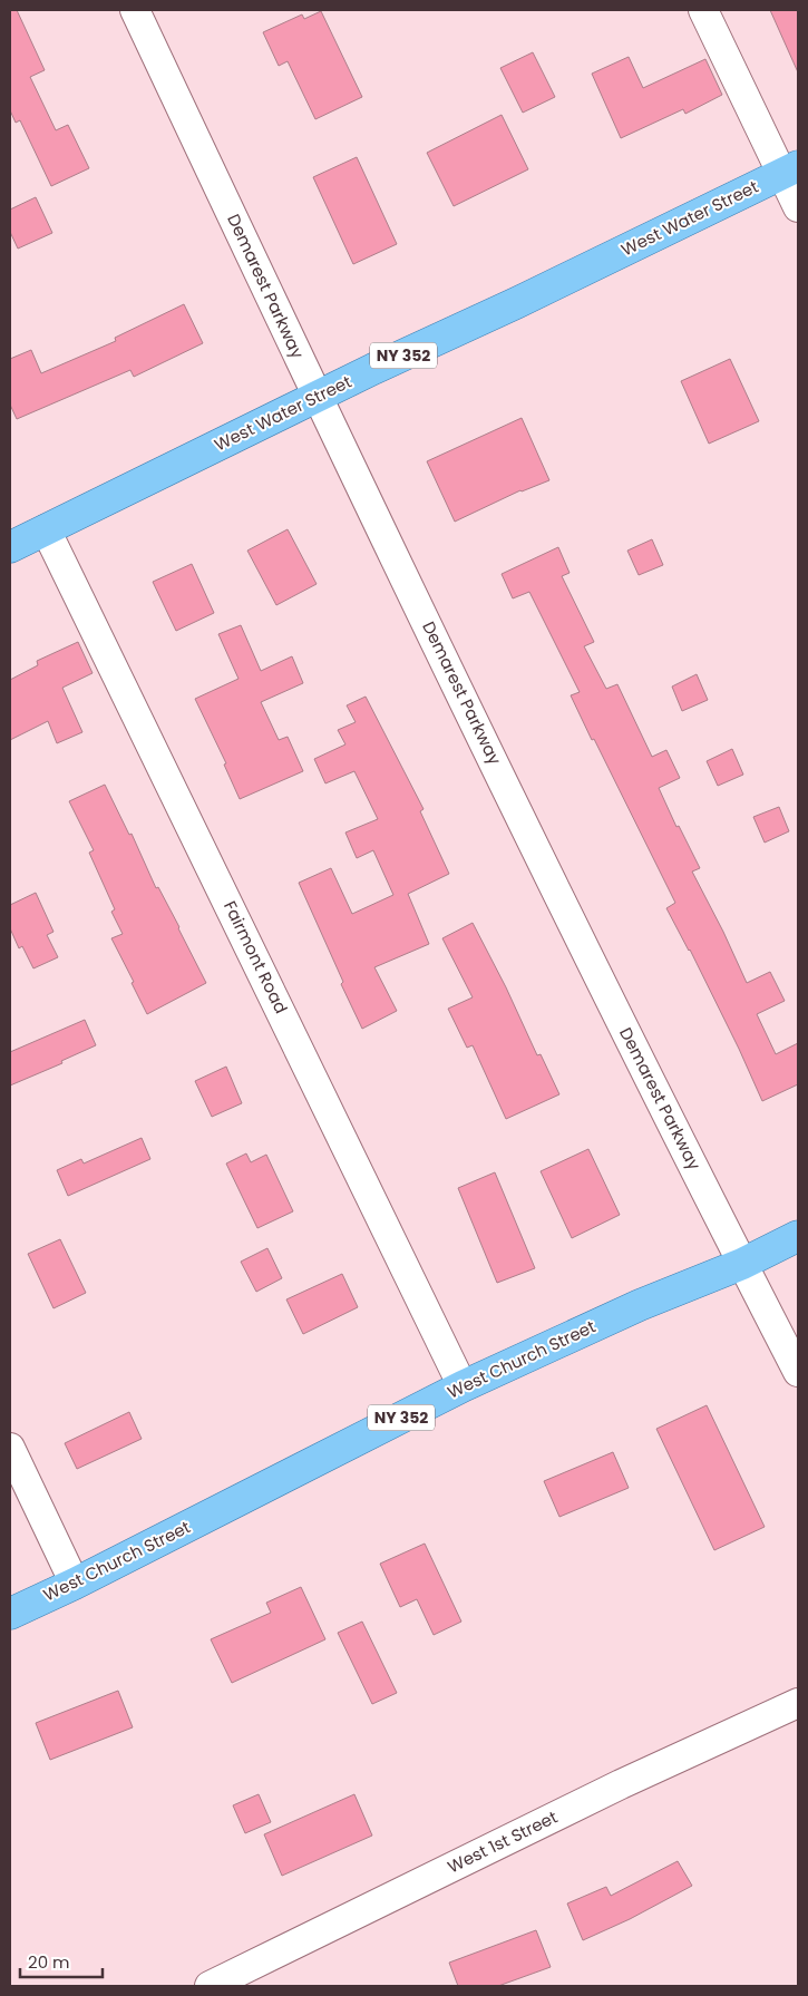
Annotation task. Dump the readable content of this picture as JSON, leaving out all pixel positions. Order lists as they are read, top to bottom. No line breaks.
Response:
{"streets":{"main road":["West Water Street","NY 352","West Church Street"],"street":["Demarest Parkway","Fairmont Road","West 1st Street"]},"crossings":[["West Water Street","Demarest Parkway"],["West Water Street","Fairmont Road"],["Demarest Parkway","West Church Street"],["Fairmont Road","West Church Street"]],"scale_bar":"20 m"}
